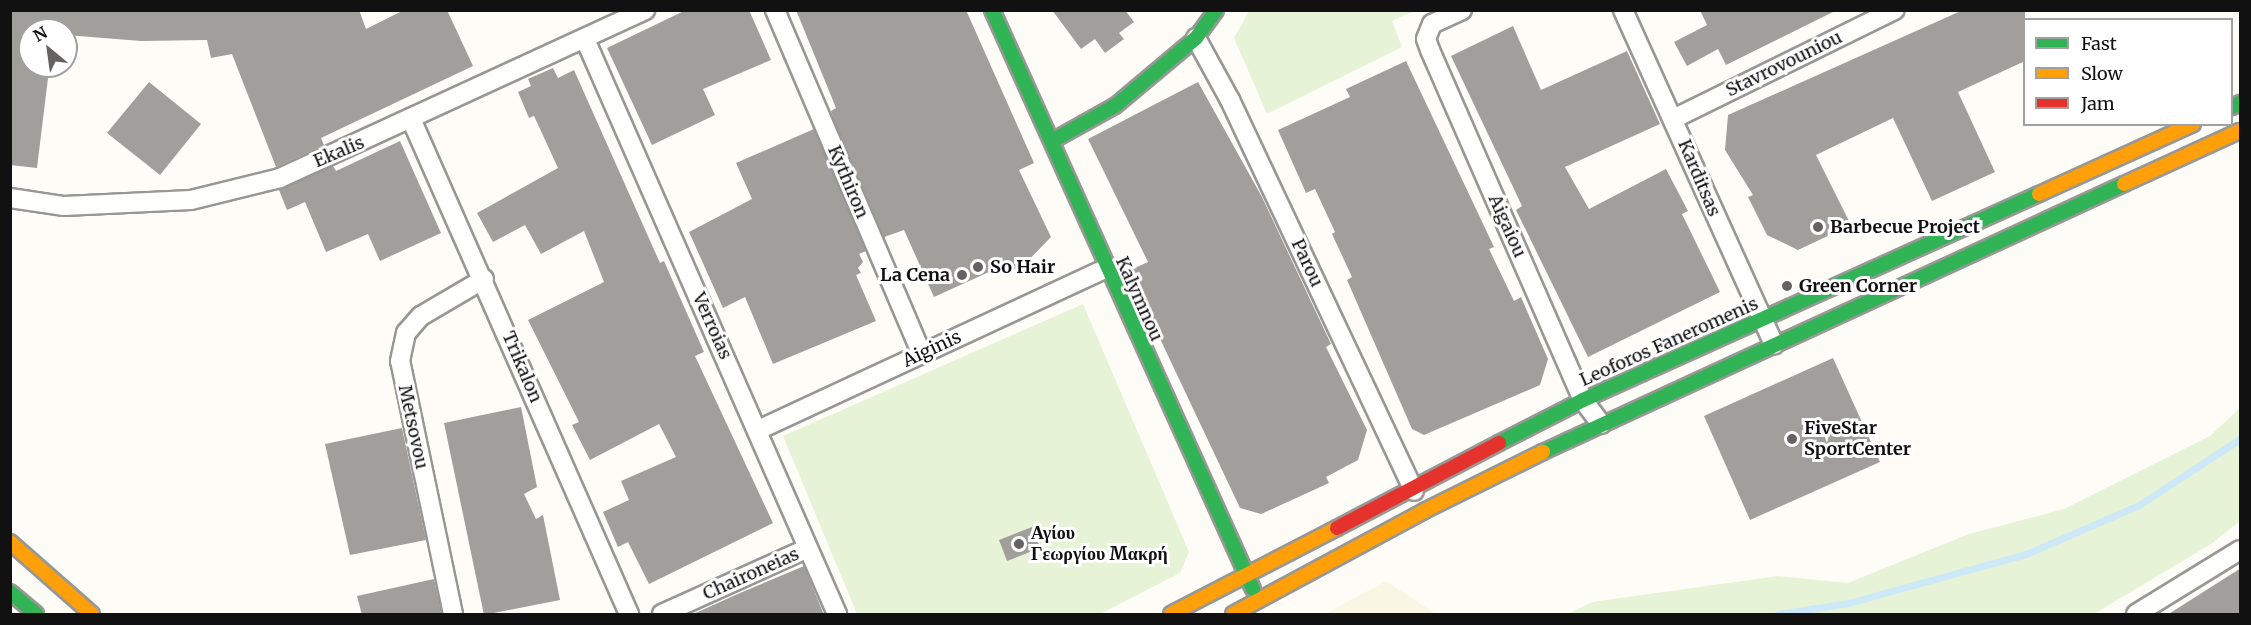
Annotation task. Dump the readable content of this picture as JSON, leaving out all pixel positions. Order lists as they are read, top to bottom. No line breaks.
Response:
{"streets":{"main road":["Kalymnou","Leoforos Faneromenis"],"street":["Stavrovouniou","Ekalis","Karditsas","Kythiron","Aigaiou","Parou","Verroias","Aiginis","Trikalon","Metsovou","Chaironeias"]},"crossings":[["Stavrovouniou","Karditsas"],["Ekalis","Verroias"],["Ekalis","Trikalon"],["Karditsas","Leoforos Faneromenis"],["Kythiron","Aiginis"],["Aigaiou","Leoforos Faneromenis"],["Parou","Leoforos Faneromenis"],["Kalymnou","Leoforos Faneromenis"],["Kalymnou","Aiginis"],["Verroias","Aiginis"],["Verroias","Chaironeias"],["Trikalon","Metsovou"]],"places":["Barbecue Project","So Hair","La Cena","Green Corner","FiveStar SportCenter","Αγίου Γεωργίου Μακρή"],"legend":["Fast","Slow","Jam"],"north":"top left"}
